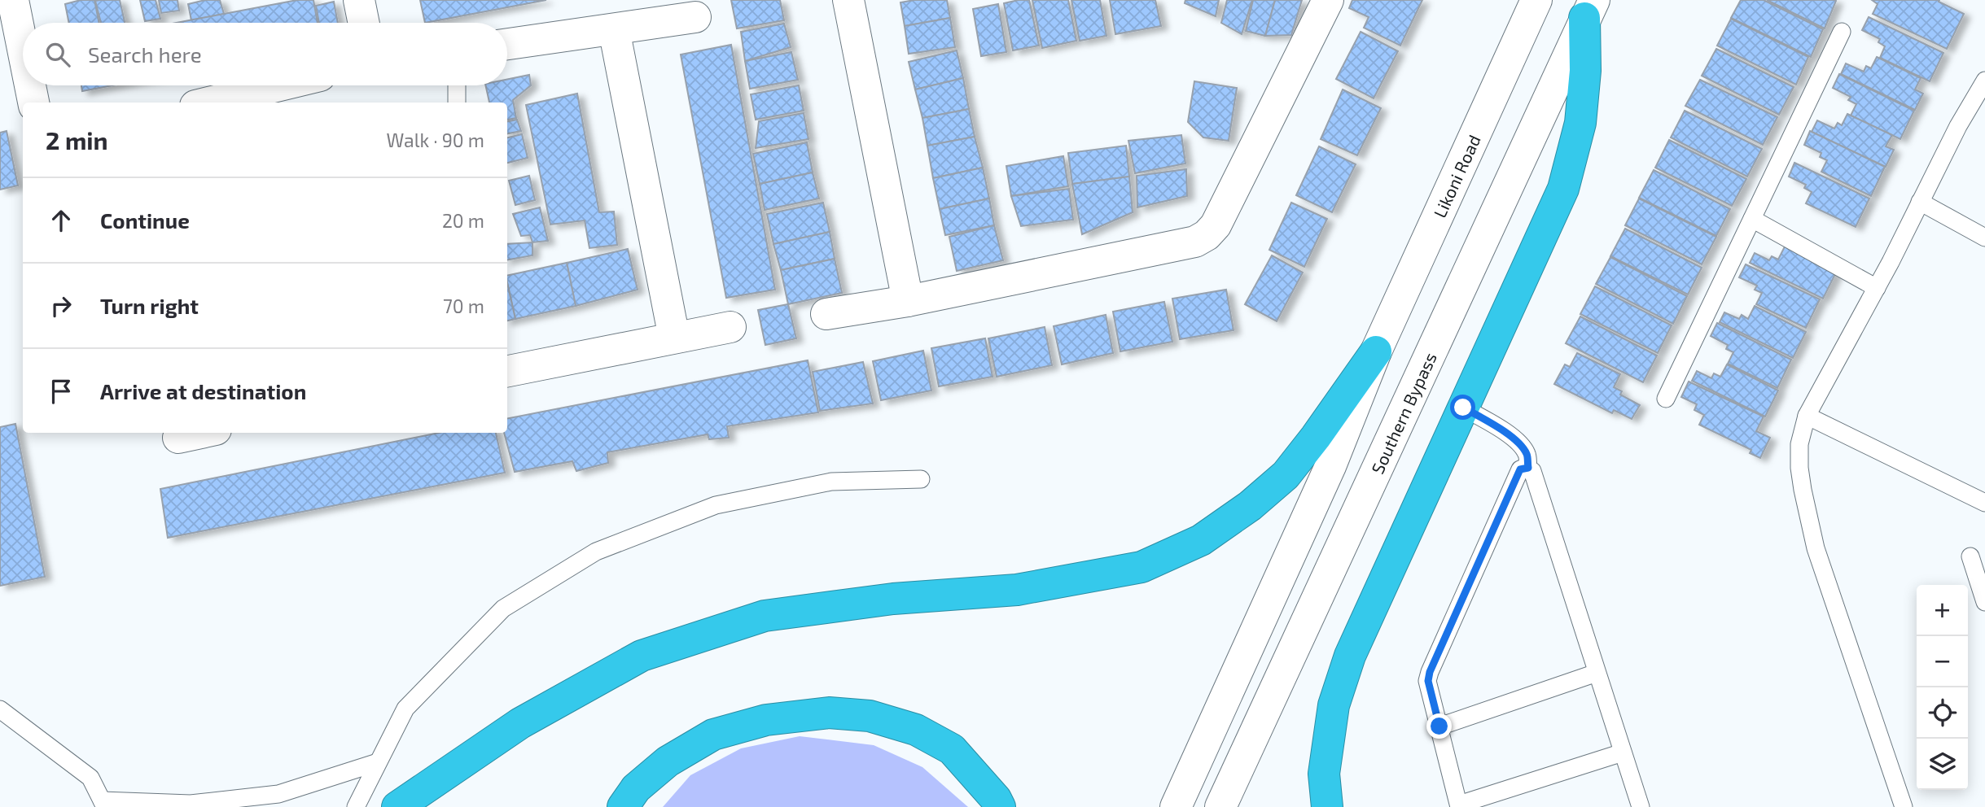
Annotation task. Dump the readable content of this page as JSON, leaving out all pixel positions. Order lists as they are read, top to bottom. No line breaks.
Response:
{"streets":{"street":["Likoni Road","Southern Bypass"]},"page":{"search":"Search here","heading":["2 min","Walk · 90 m"],"list":[["Continue","20 m"],["Turn right","70 m"],"Arrive at destination"],"map_buttons":["+","−"]}}
